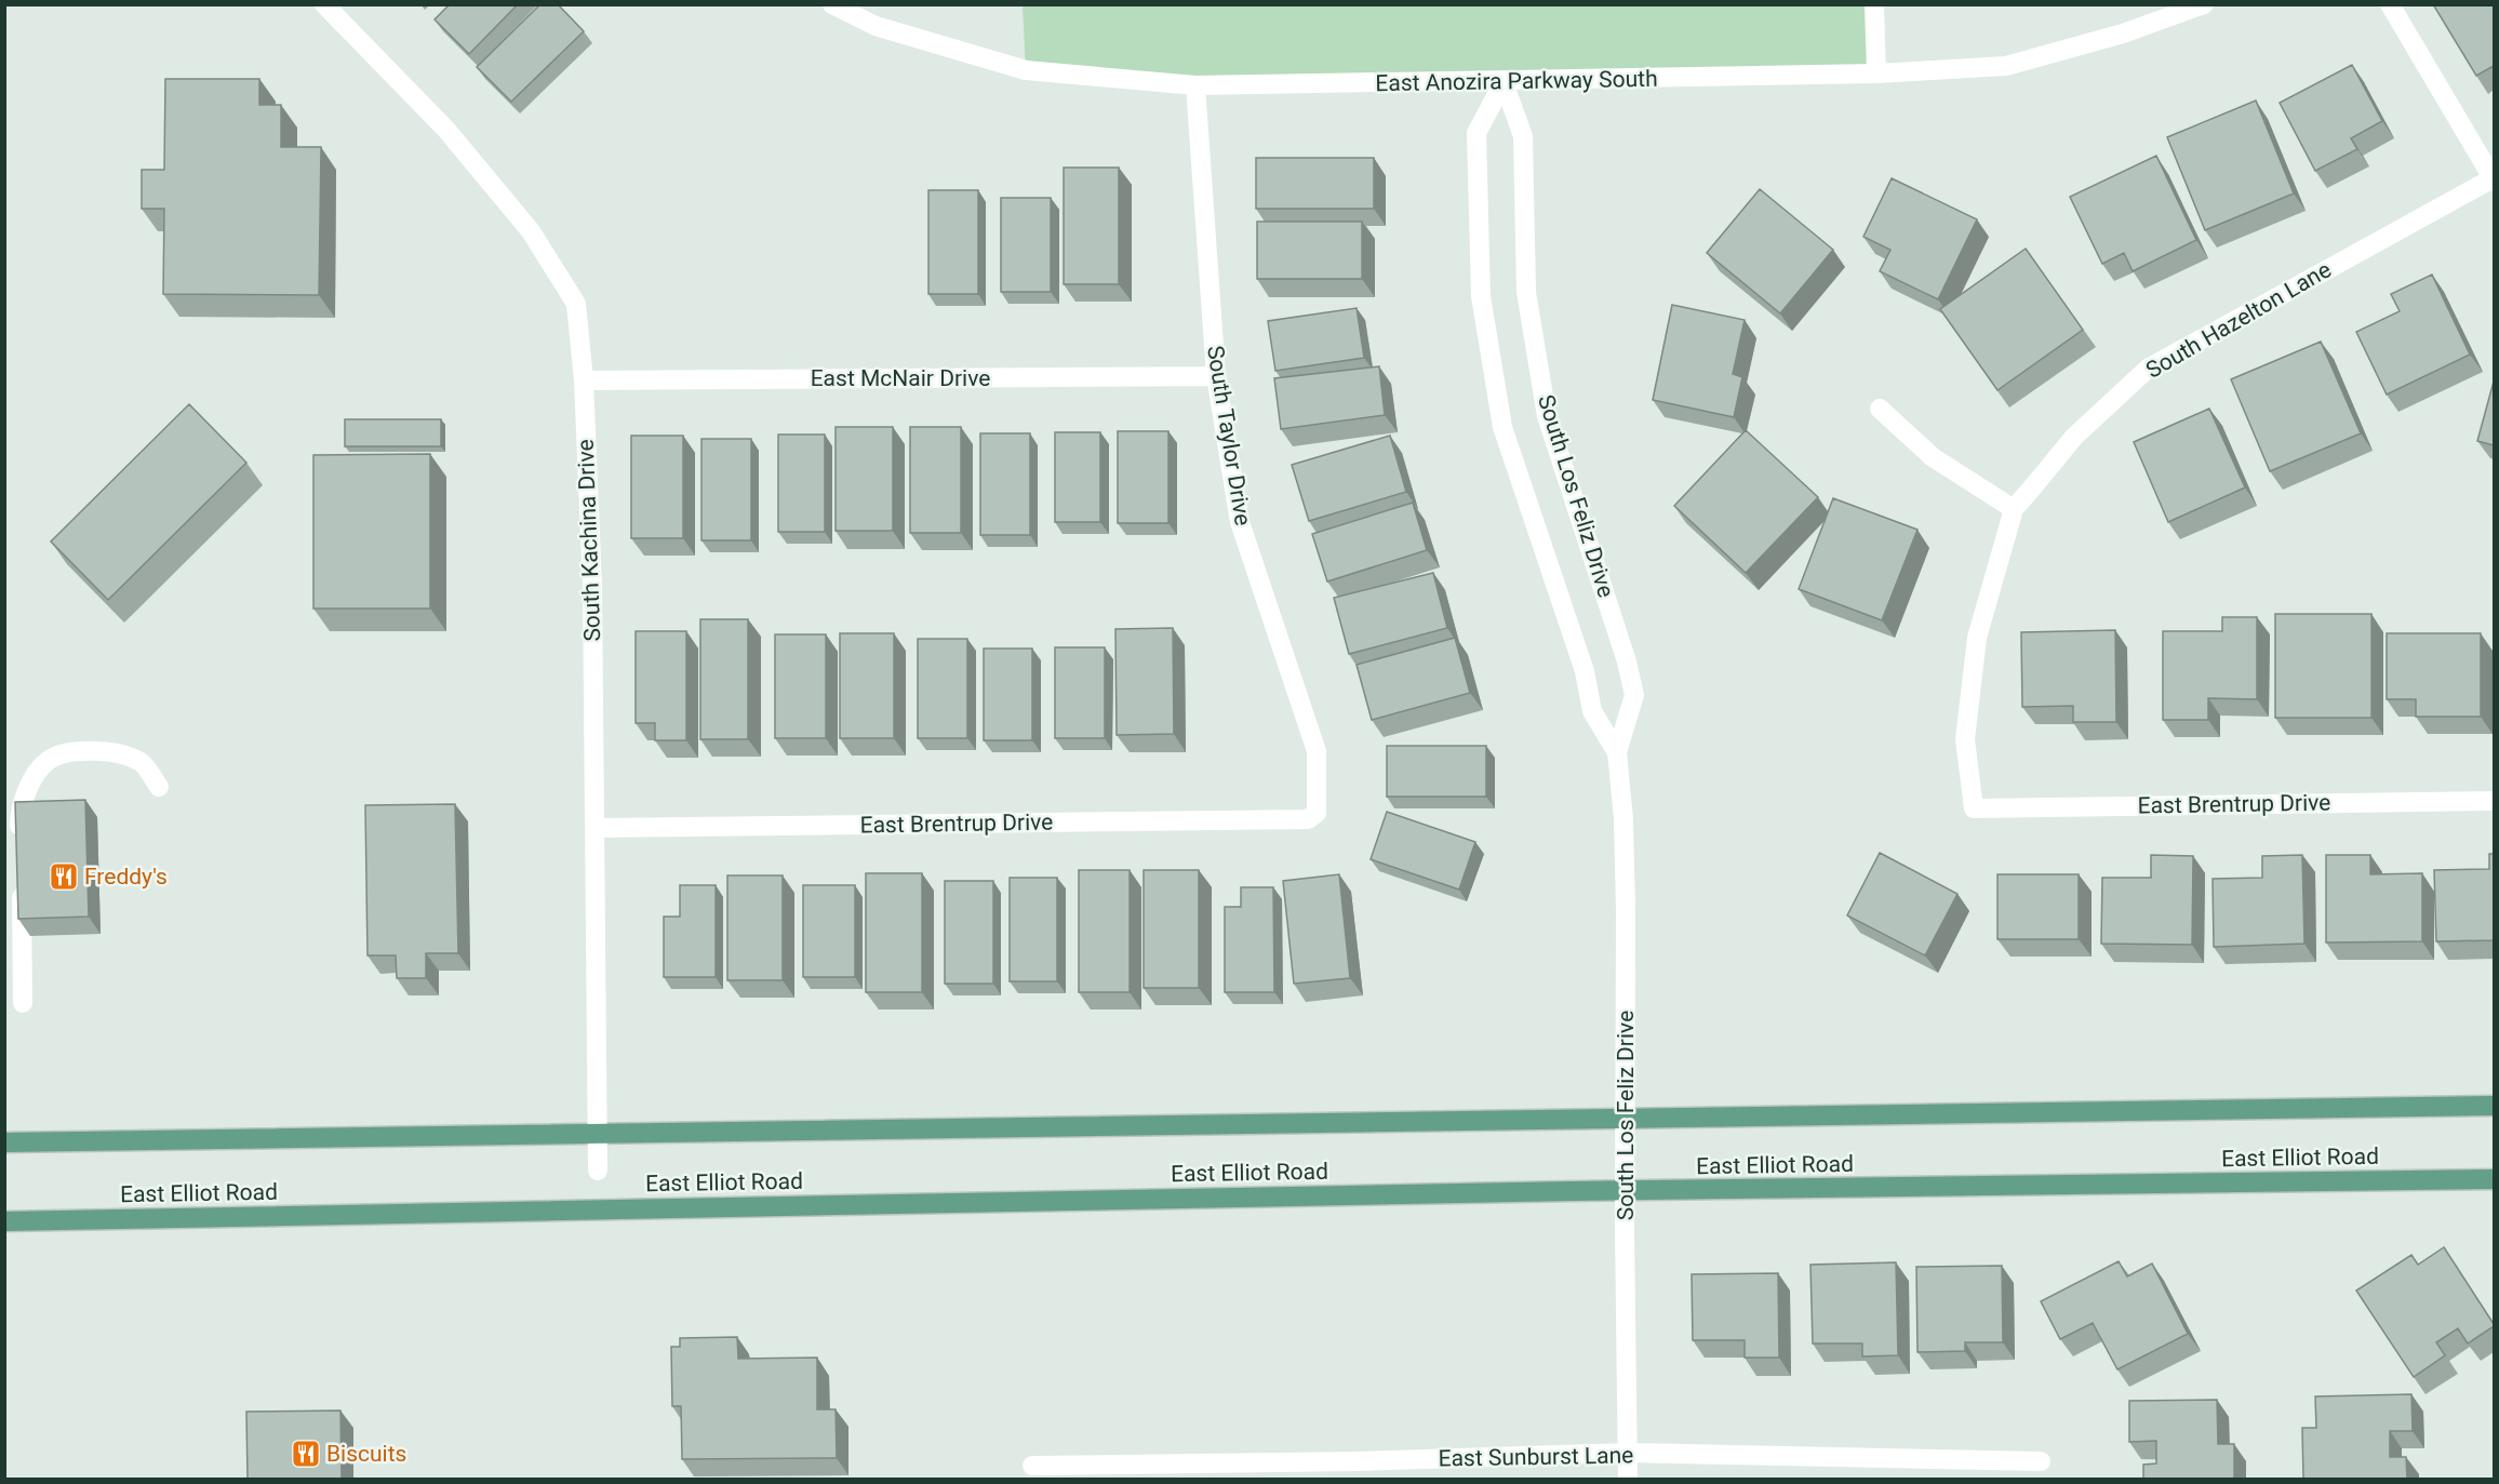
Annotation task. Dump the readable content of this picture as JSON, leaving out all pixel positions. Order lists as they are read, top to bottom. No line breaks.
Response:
{"streets":{"main road":["East Elliot Road"],"street":["East Anozira Parkway South","South Hazelton Lane","East McNair Drive","South Taylor Drive","South Los Feliz Drive","South Kachina Drive","East Brentrup Drive","East Sunburst Lane"]},"crossings":[["East Anozira Parkway South","South Taylor Drive"],["East Anozira Parkway South","South Los Feliz Drive"],["South Hazelton Lane","East Brentrup Drive"],["East McNair Drive","South Taylor Drive"],["East McNair Drive","South Kachina Drive"],["South Taylor Drive","East Brentrup Drive"],["South Los Feliz Drive","East Elliot Road"],["South Los Feliz Drive","East Sunburst Lane"],["South Kachina Drive","East Brentrup Drive"],["South Kachina Drive","East Elliot Road"]],"places":{"restaurant":["Freddy's","Biscuits"]}}
